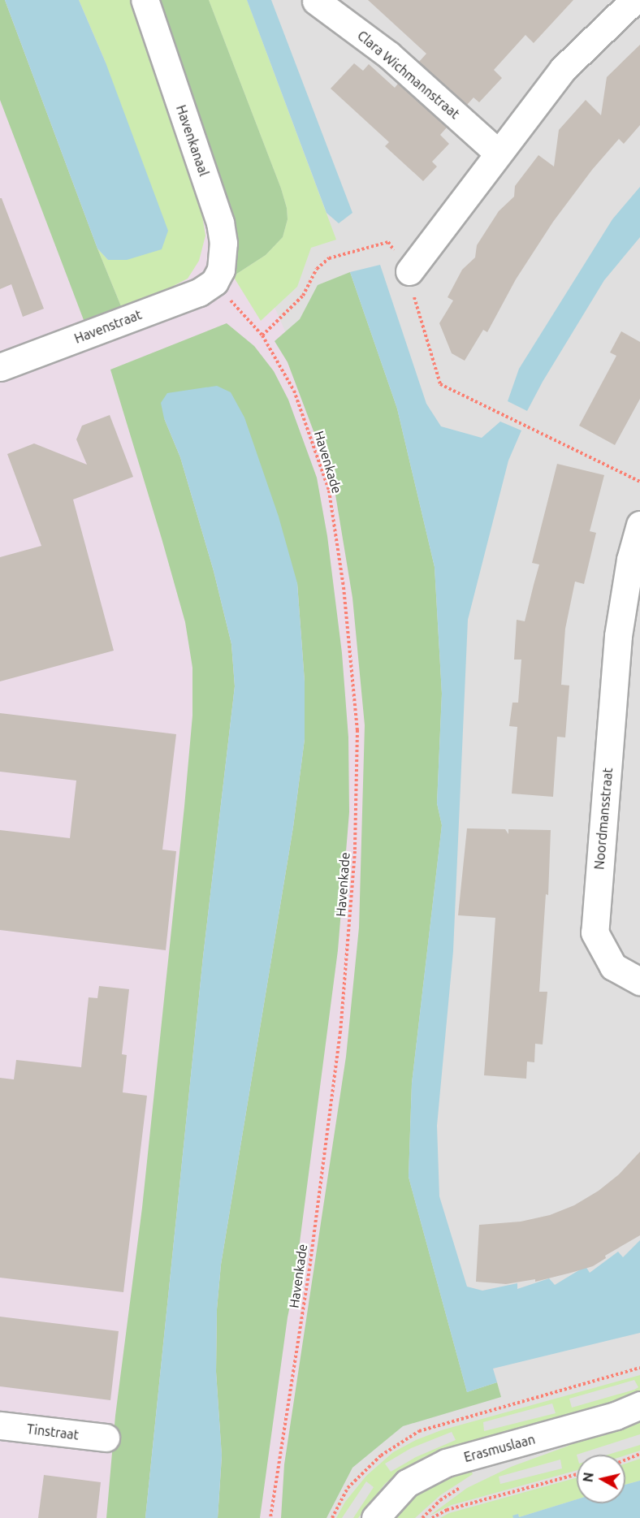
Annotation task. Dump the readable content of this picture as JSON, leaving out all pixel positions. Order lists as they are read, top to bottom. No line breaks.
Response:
{"streets":{"street":["Clara Wichmannstraat","Havenkanaal","Havenstraat","Noordmansstraat","Tinstraat","Erasmuslaan"],"path":["Havenkade"]},"crossings":[["Havenkanaal","Havenstraat"],["Havenkanaal","Havenkade"],["Havenstraat","Havenkade"]],"north":"left"}
